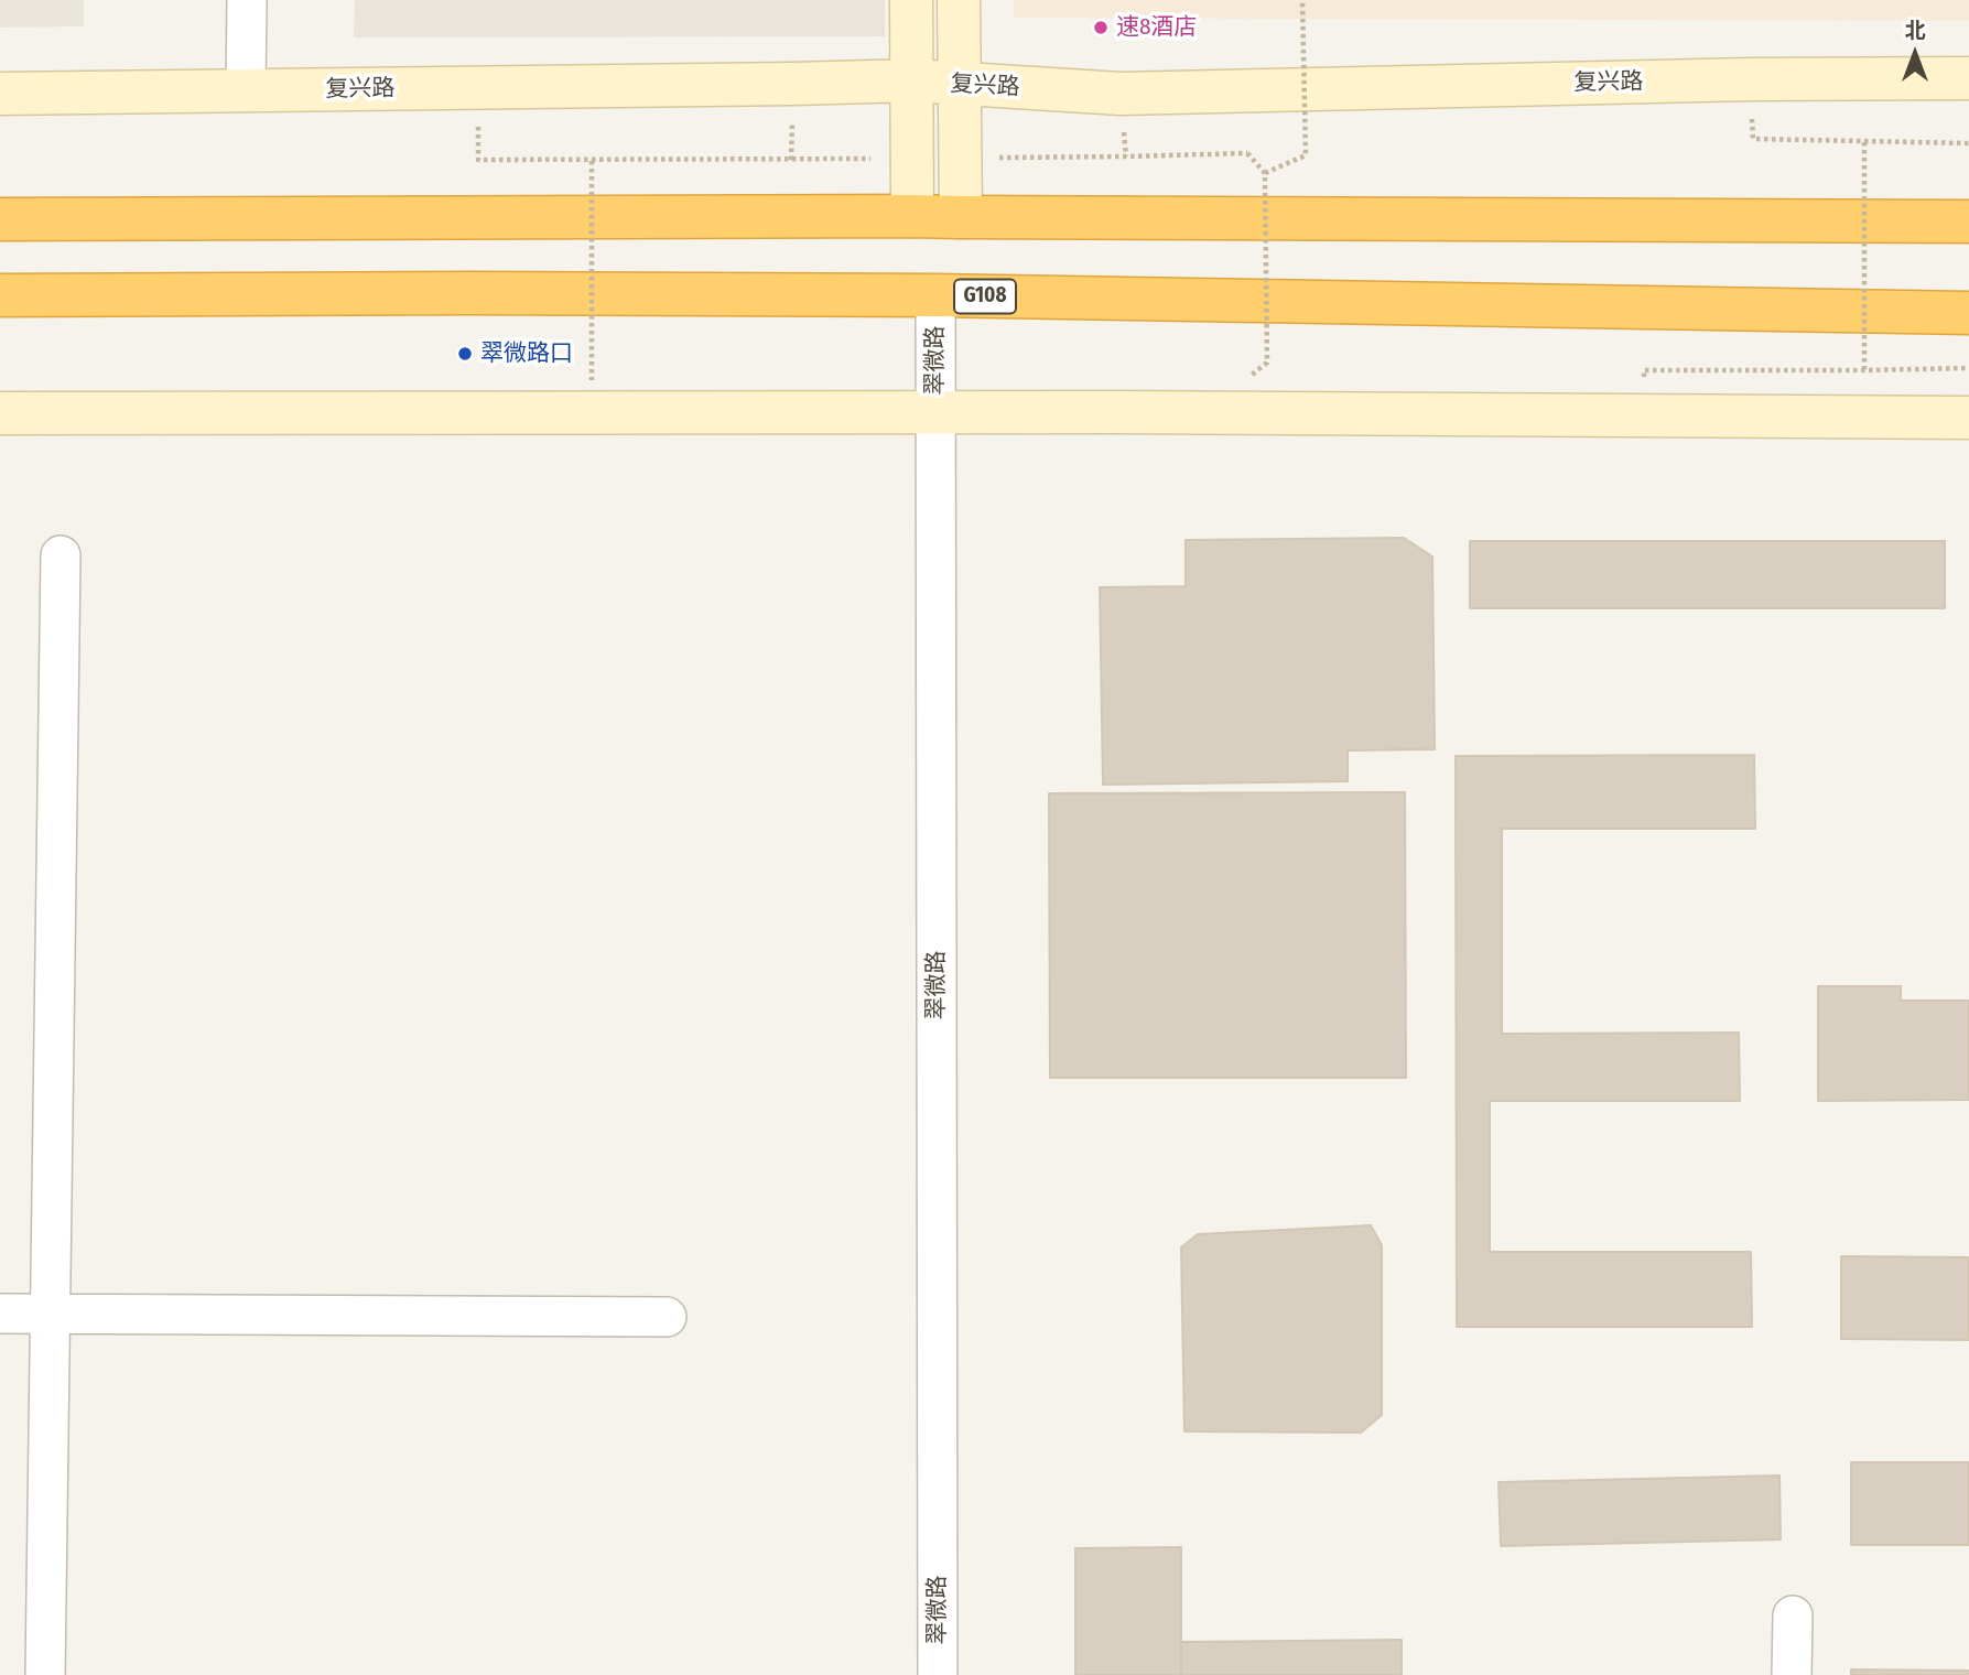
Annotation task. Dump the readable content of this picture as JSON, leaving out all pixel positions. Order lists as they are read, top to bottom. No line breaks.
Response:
{"streets":{"highway":["G108"],"street":["复兴路","翠微路"]},"crossings":[["G108","翠微路"]],"places":["速8酒店","翠微路口"],"north":"top"}
